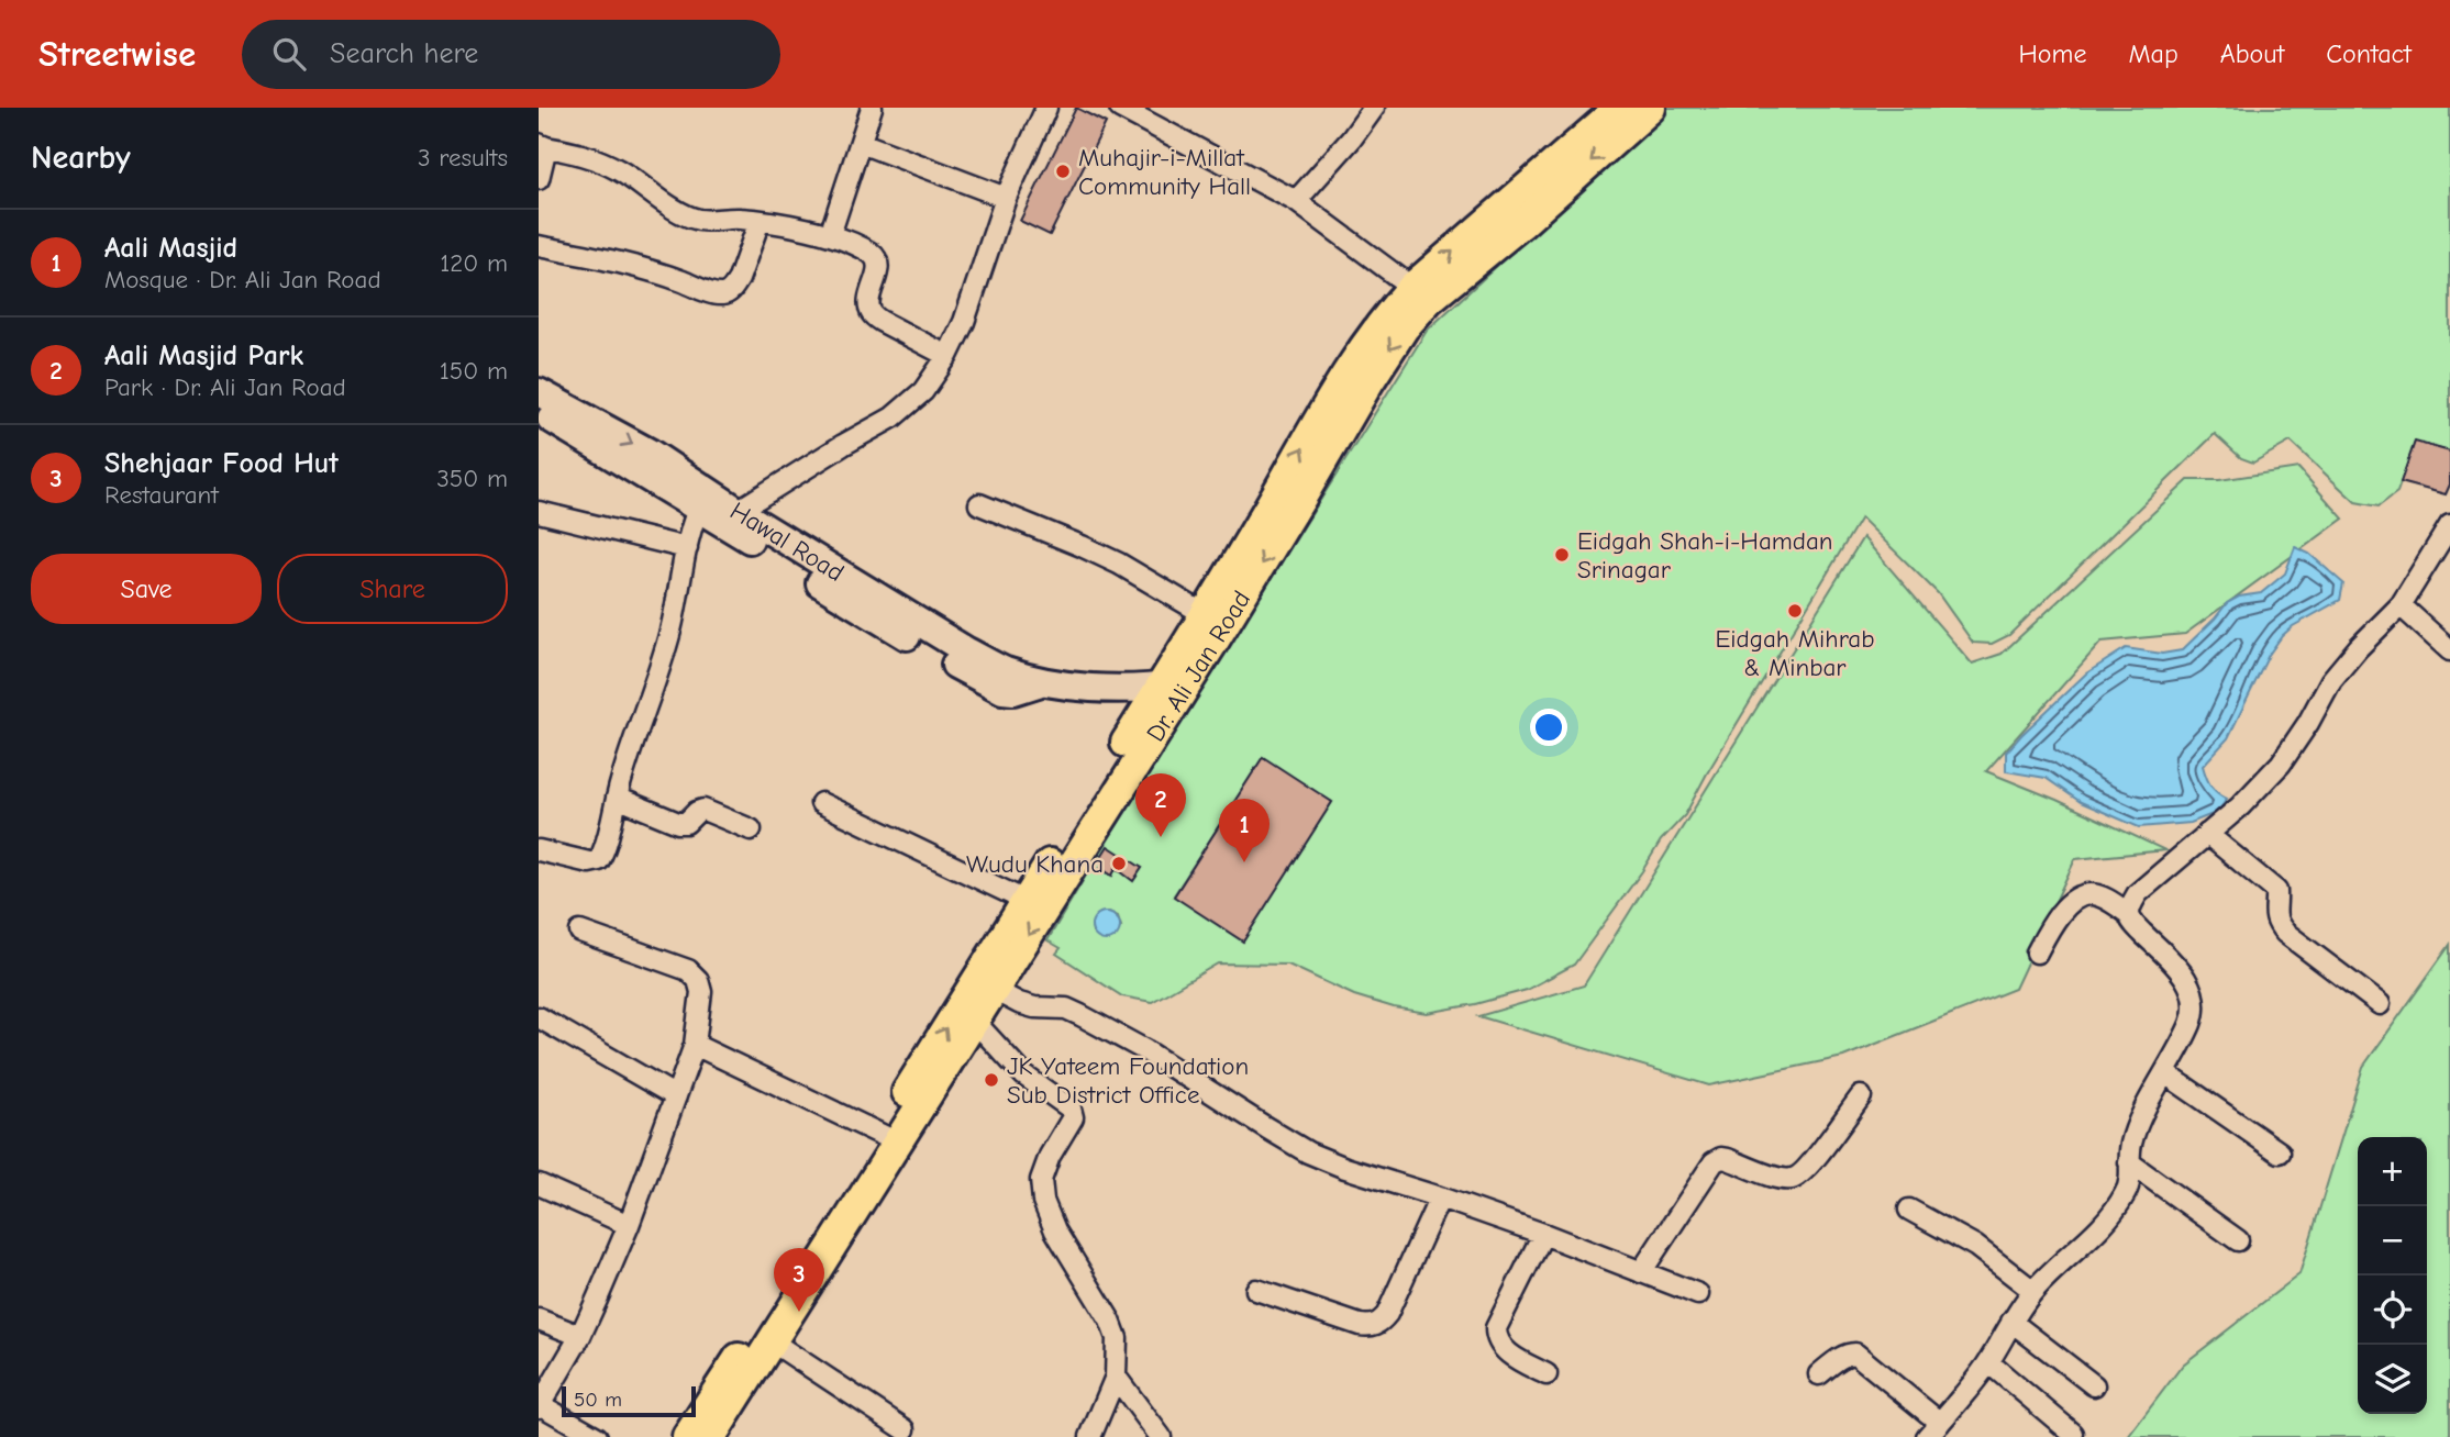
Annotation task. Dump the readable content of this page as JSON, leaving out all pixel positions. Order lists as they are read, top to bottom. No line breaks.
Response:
{"streets":{"main road":["Hawal Road","Dr. Ali Jan Road"]},"crossings":[["Hawal Road","Dr. Ali Jan Road"]],"places":["Muhajir-i-Millat Community Hall","Eidgah Shah-i-Hamdan Srinagar","Eidgah Mihrab & Minbar","Wudu Khana","JK Yateem Foundation Sub District Office"],"scale_bar":"50 m","page":{"header":"Streetwise","search":"Search here","nav":["Home","Map","About","Contact"],"heading":["Nearby","3 results"],"list":[{"mark":"1","name":"Aali Masjid","note":"Mosque · Dr. Ali Jan Road","value":"120 m"},{"mark":"2","name":"Aali Masjid Park","note":"Park · Dr. Ali Jan Road","value":"150 m"},{"mark":"3","name":"Shehjaar Food Hut","note":"Restaurant","value":"350 m"}],"buttons":["Save","Share"],"pins":["2","1","3"],"map_buttons":["+","−"],"scale":"50 m"}}
